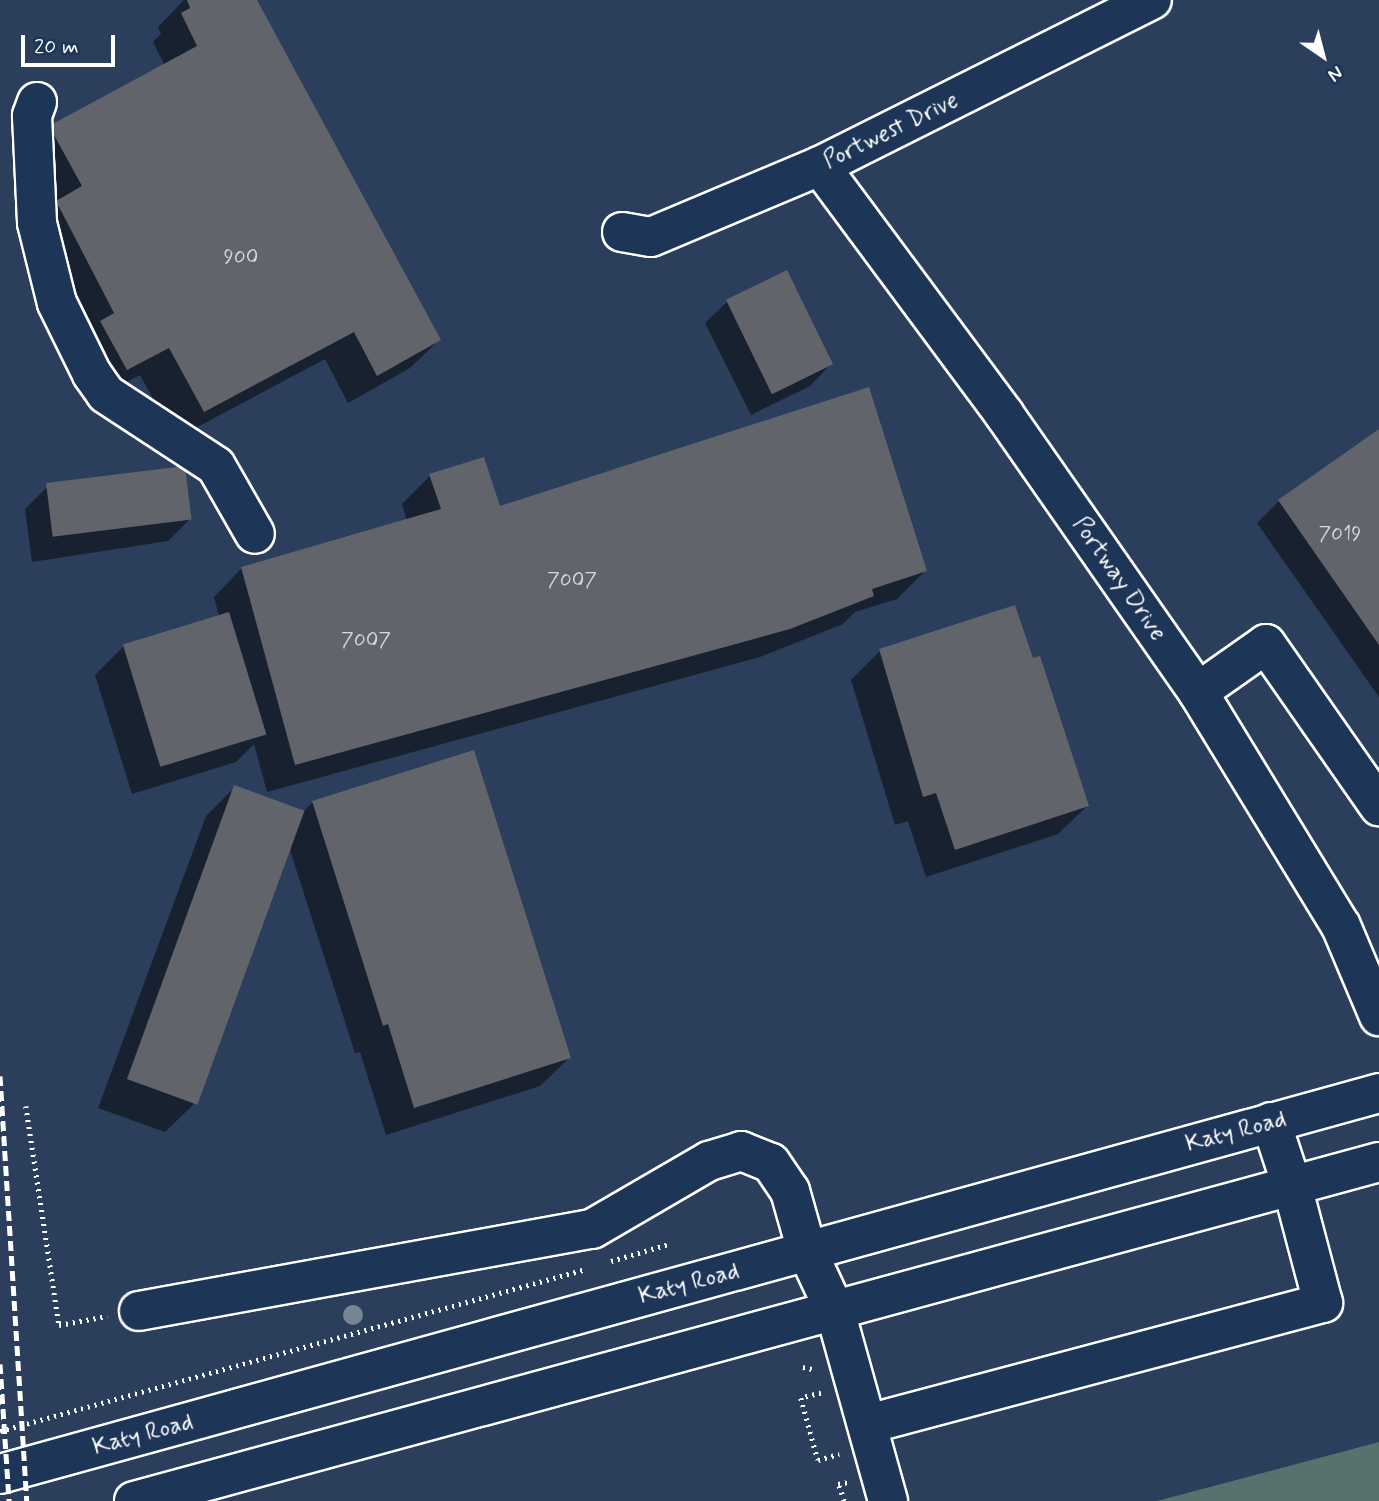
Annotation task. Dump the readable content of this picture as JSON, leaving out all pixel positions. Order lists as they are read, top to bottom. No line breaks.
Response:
{"streets":{"main road":["Portwest Drive","Portway Drive","Katy Road"]},"crossings":[["Portwest Drive","Portway Drive"]],"house_numbers":["900","7019","7007","7007"],"scale_bar":"20 m","north":"bottom right"}
